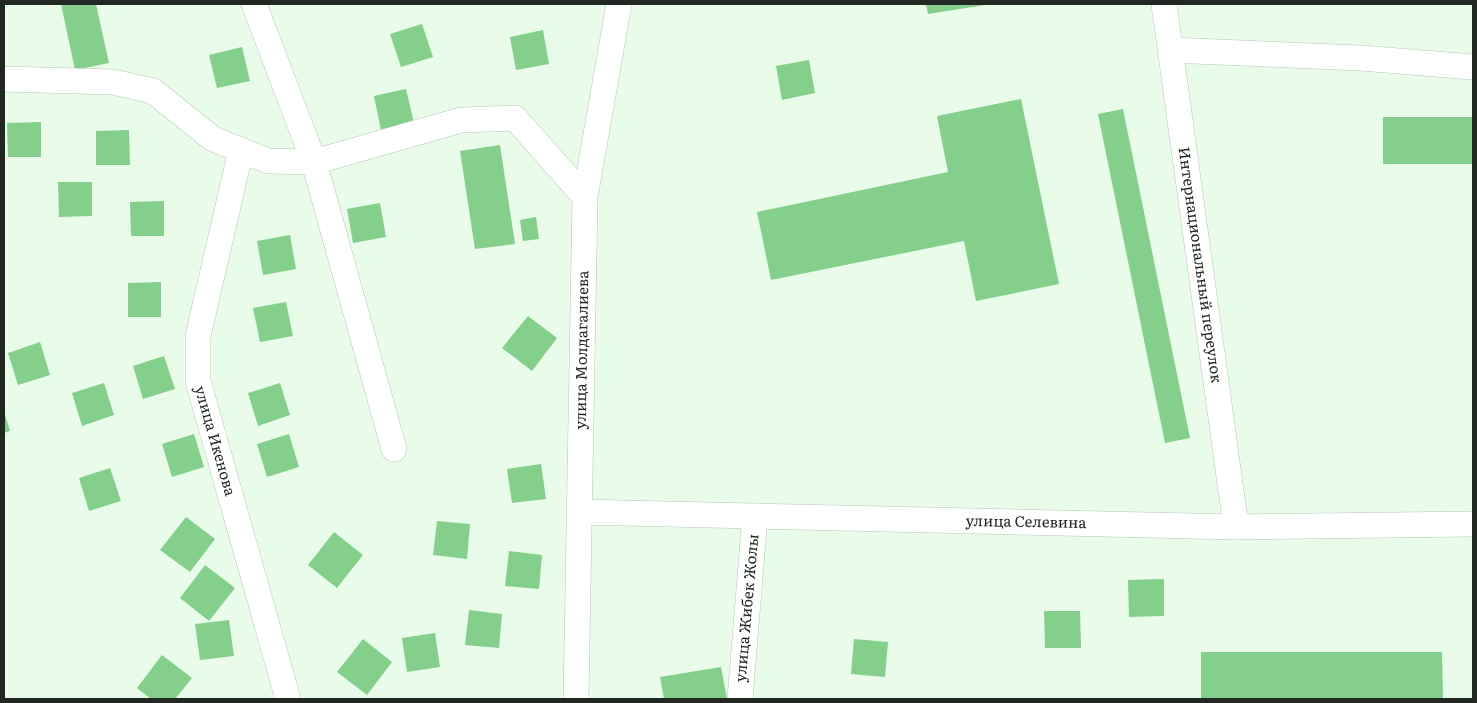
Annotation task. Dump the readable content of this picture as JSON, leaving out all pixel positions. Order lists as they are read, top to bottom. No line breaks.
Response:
{"streets":{"street":["Интернациональный переулок","улица Молдагалиева","улица Икенова","улица Селевина","улица Жибек Жолы"]},"crossings":[["Интернациональный переулок","улица Селевина"],["улица Молдагалиева","улица Селевина"],["улица Селевина","улица Жибек Жолы"]]}
